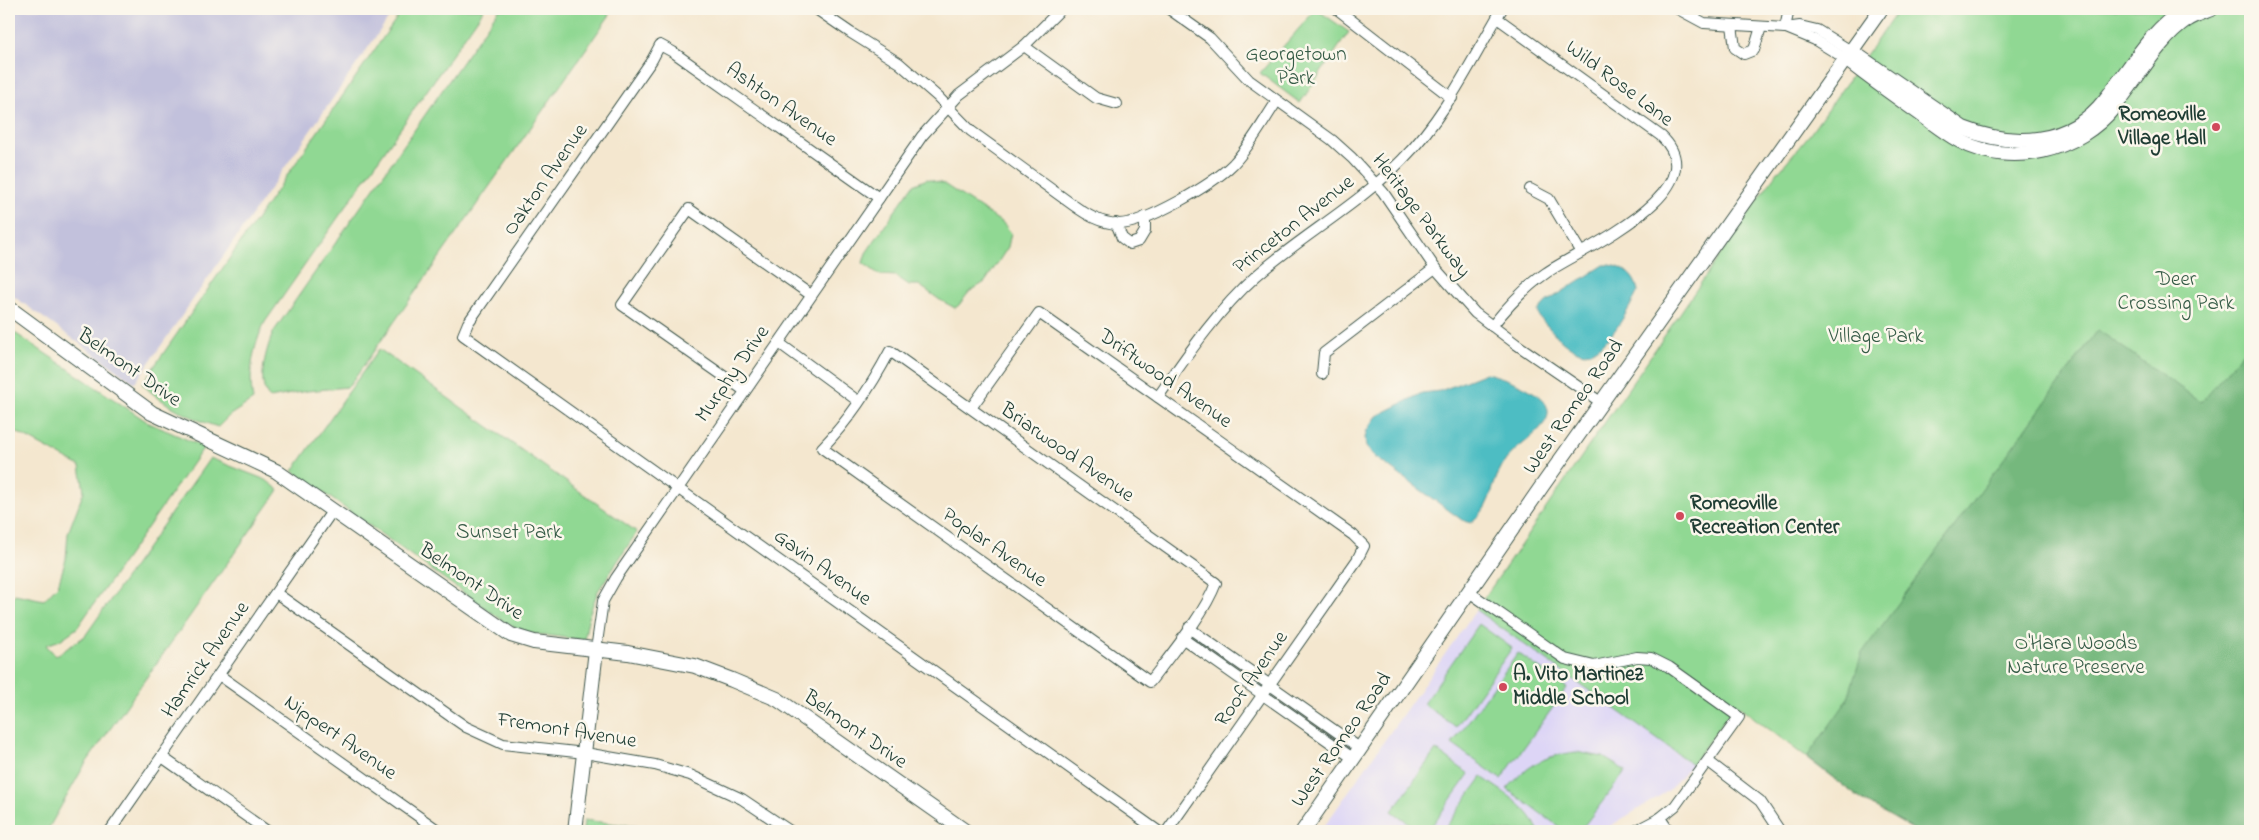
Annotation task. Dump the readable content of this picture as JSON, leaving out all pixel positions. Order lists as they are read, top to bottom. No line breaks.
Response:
{"streets":{"street":["Wild Rose Lane","Ashton Avenue","Oakton Avenue","Heritage Parkway","Princeton Avenue","Belmont Drive","Murphy Drive","Driftwood Avenue","West Romeo Road","Briarwood Avenue","Poplar Avenue","Gavin Avenue","Hamrick Avenue","Roof Avenue","Fremont Avenue","Nippert Avenue"]},"crossings":[["Wild Rose Lane","Heritage Parkway"],["Wild Rose Lane","Princeton Avenue"],["Ashton Avenue","Oakton Avenue"],["Ashton Avenue","Murphy Drive"],["Oakton Avenue","Gavin Avenue"],["Heritage Parkway","Princeton Avenue"],["Heritage Parkway","West Romeo Road"],["Princeton Avenue","Driftwood Avenue"],["Belmont Drive","Murphy Drive"],["Belmont Drive","Hamrick Avenue"],["Murphy Drive","Gavin Avenue"],["Murphy Drive","Fremont Avenue"],["Driftwood Avenue","Briarwood Avenue"],["Driftwood Avenue","Roof Avenue"],["Briarwood Avenue","Poplar Avenue"],["Hamrick Avenue","Fremont Avenue"],["Hamrick Avenue","Nippert Avenue"]],"parks":["Georgetown Park","Deer Crossing Park","Village Park","Sunset Park","O'Hara Woods Nature Preserve"],"places":["Romeoville Village Hall","Romeoville Recreation Center","A. Vito Martinez Middle School"]}
